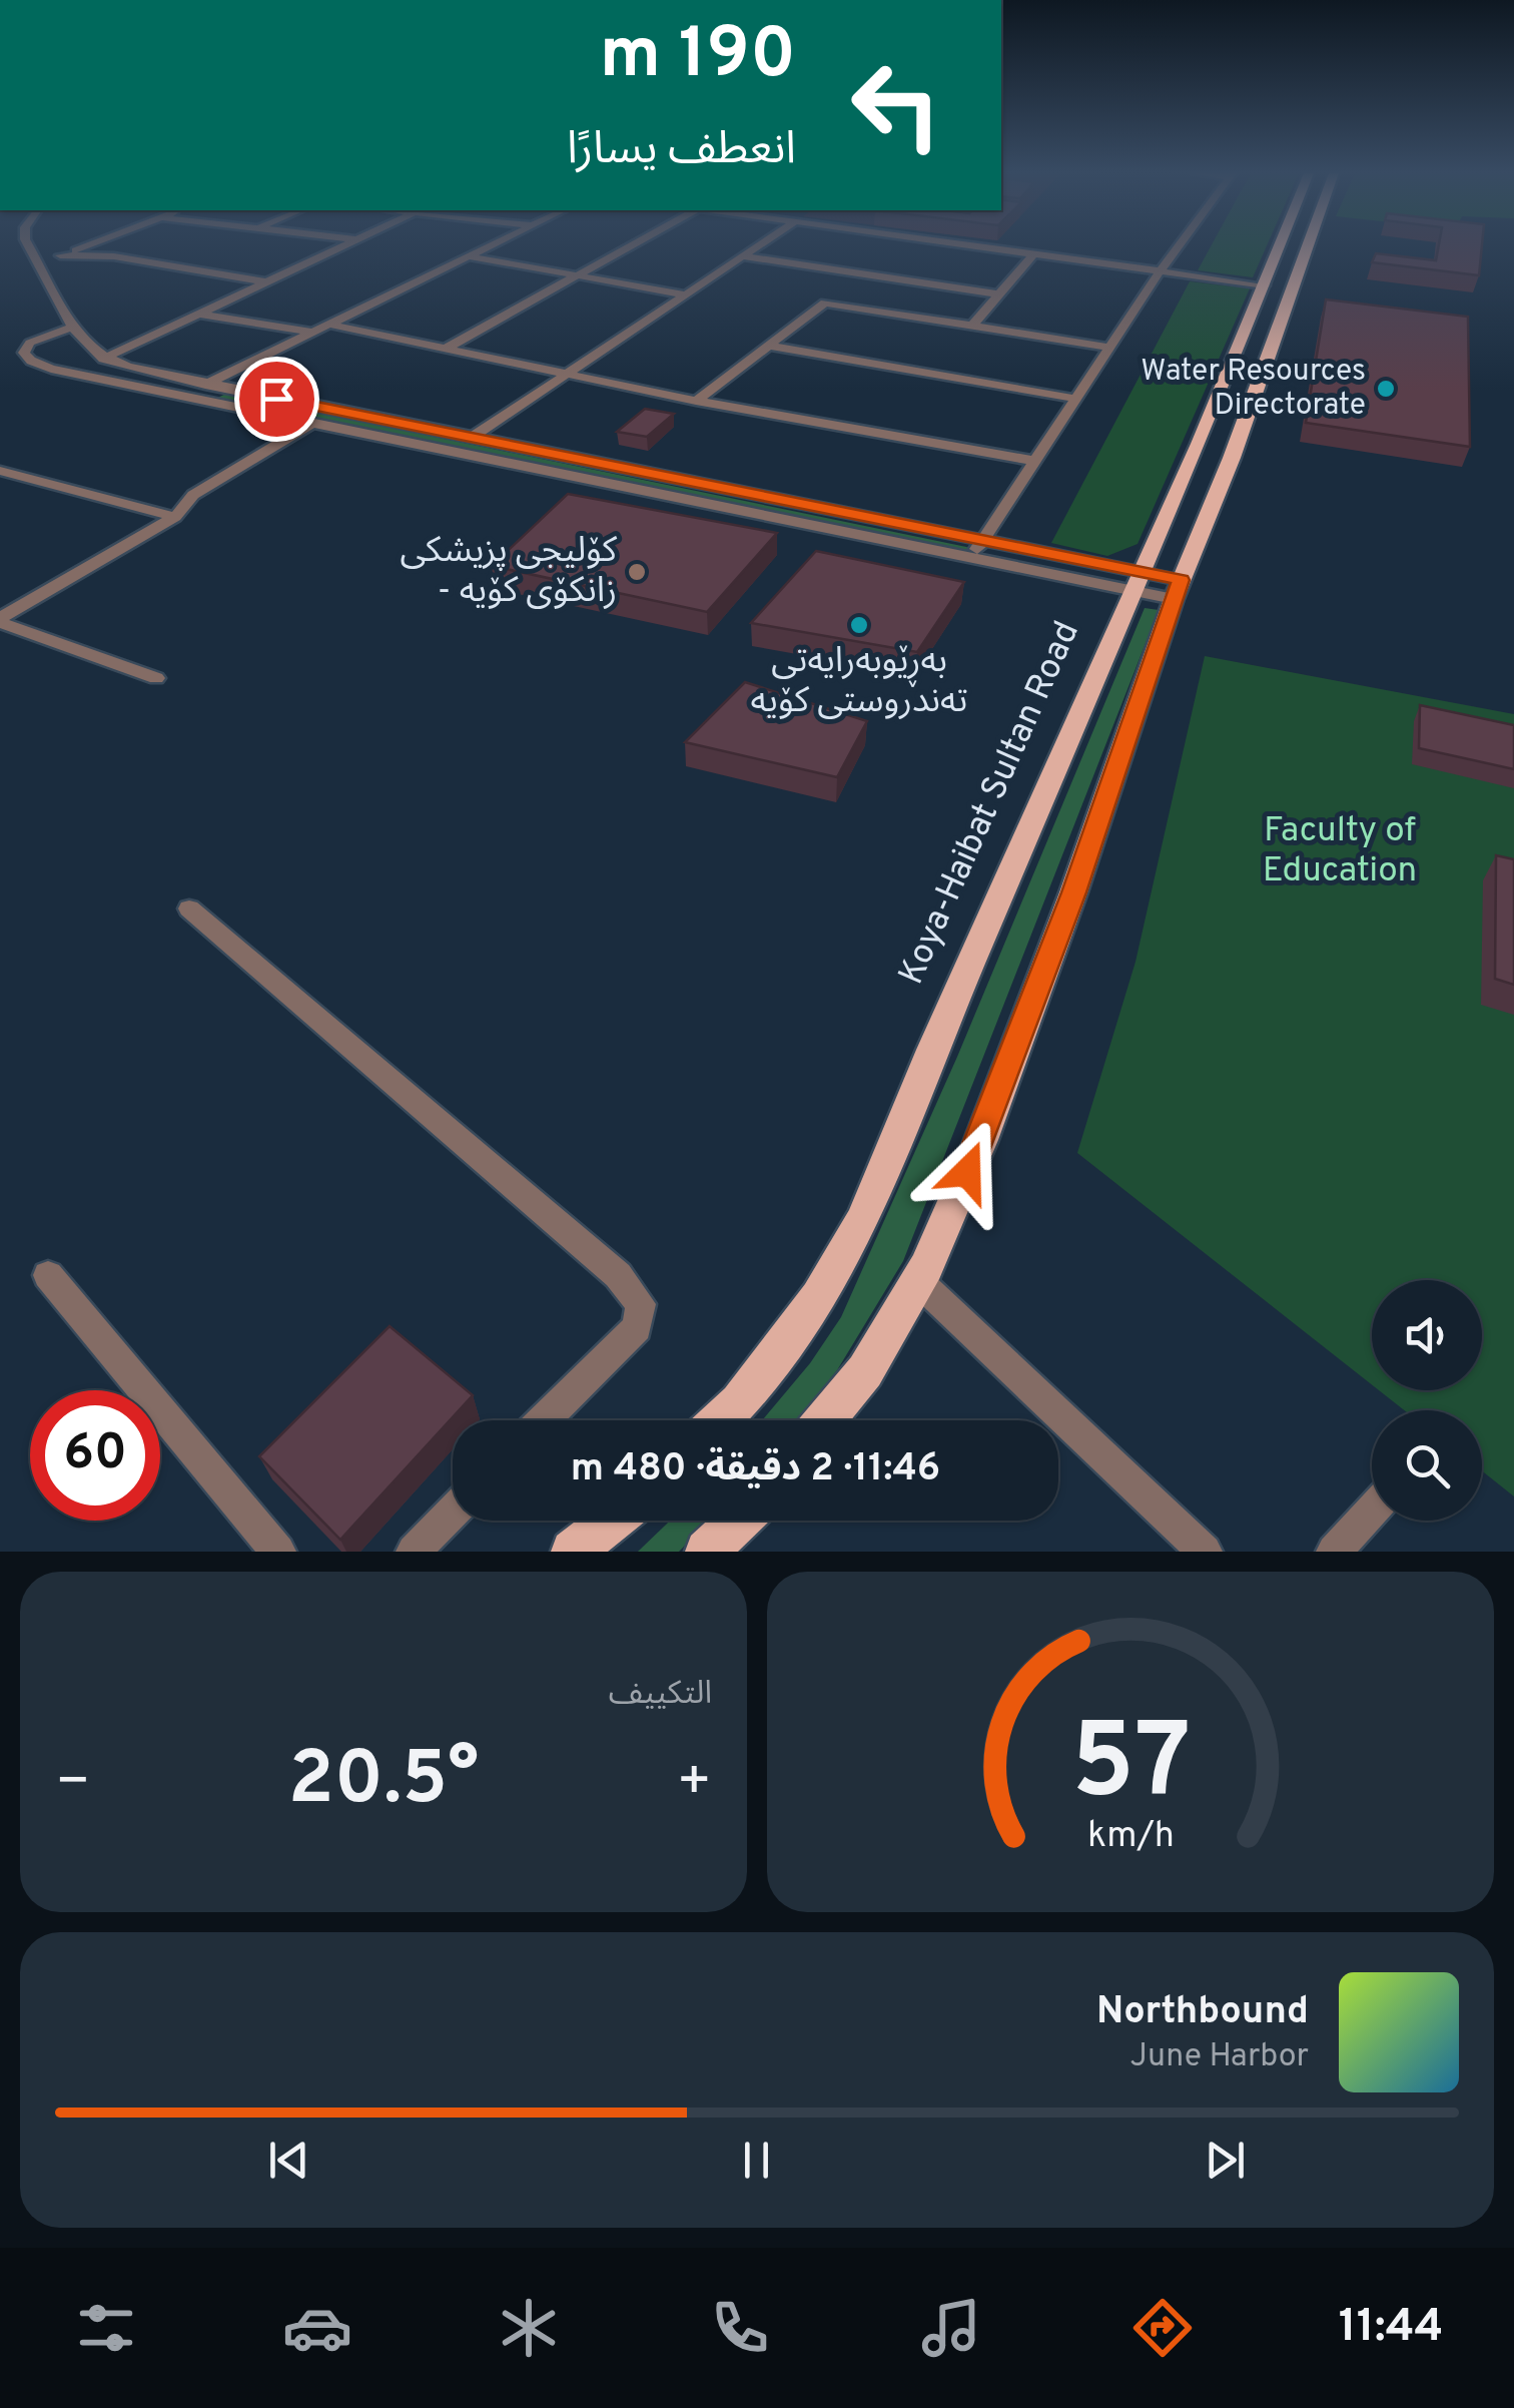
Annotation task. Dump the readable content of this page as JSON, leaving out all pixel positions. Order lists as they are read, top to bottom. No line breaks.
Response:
{"streets":{"main road":["Koya-Haibat Sultan Road"]},"parks":["Faculty of Education"],"places":["Water Resources Directorate","کۆلیجی پزیشکی - زانکۆی کۆیە","بەڕێوبەرایەتی تەندروستی کۆیە"],"page":{"turn":["190 m","انعطف يسارًا"],"limit":"60","trip":"11:46 · 2 دقيقة · 480 m","tile":"التكييف","heat":["−","20.5°","+"],"song":["Northbound","June Harbor"],"tabs":"11:44","gauge":["57","km/h"]}}
